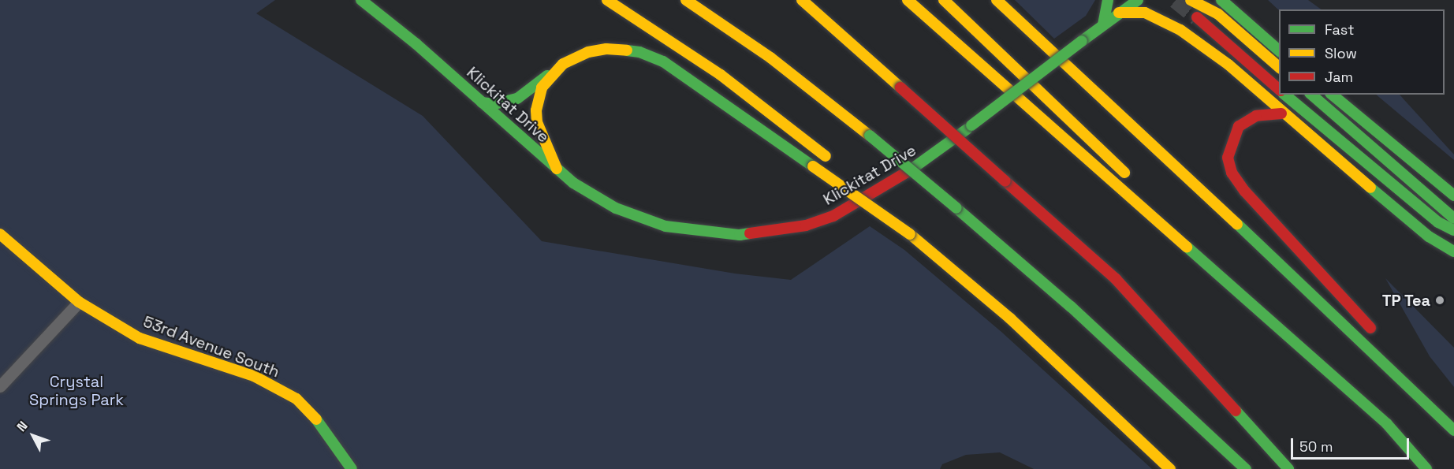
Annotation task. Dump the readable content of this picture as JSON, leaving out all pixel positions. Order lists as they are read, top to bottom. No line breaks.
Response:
{"streets":{"main road":["Klickitat Drive","53rd Avenue South"]},"parks":["Crystal Springs Park"],"places":["TP Tea"],"legend":["Fast","Slow","Jam"],"scale_bar":"50 m","north":"top left"}
